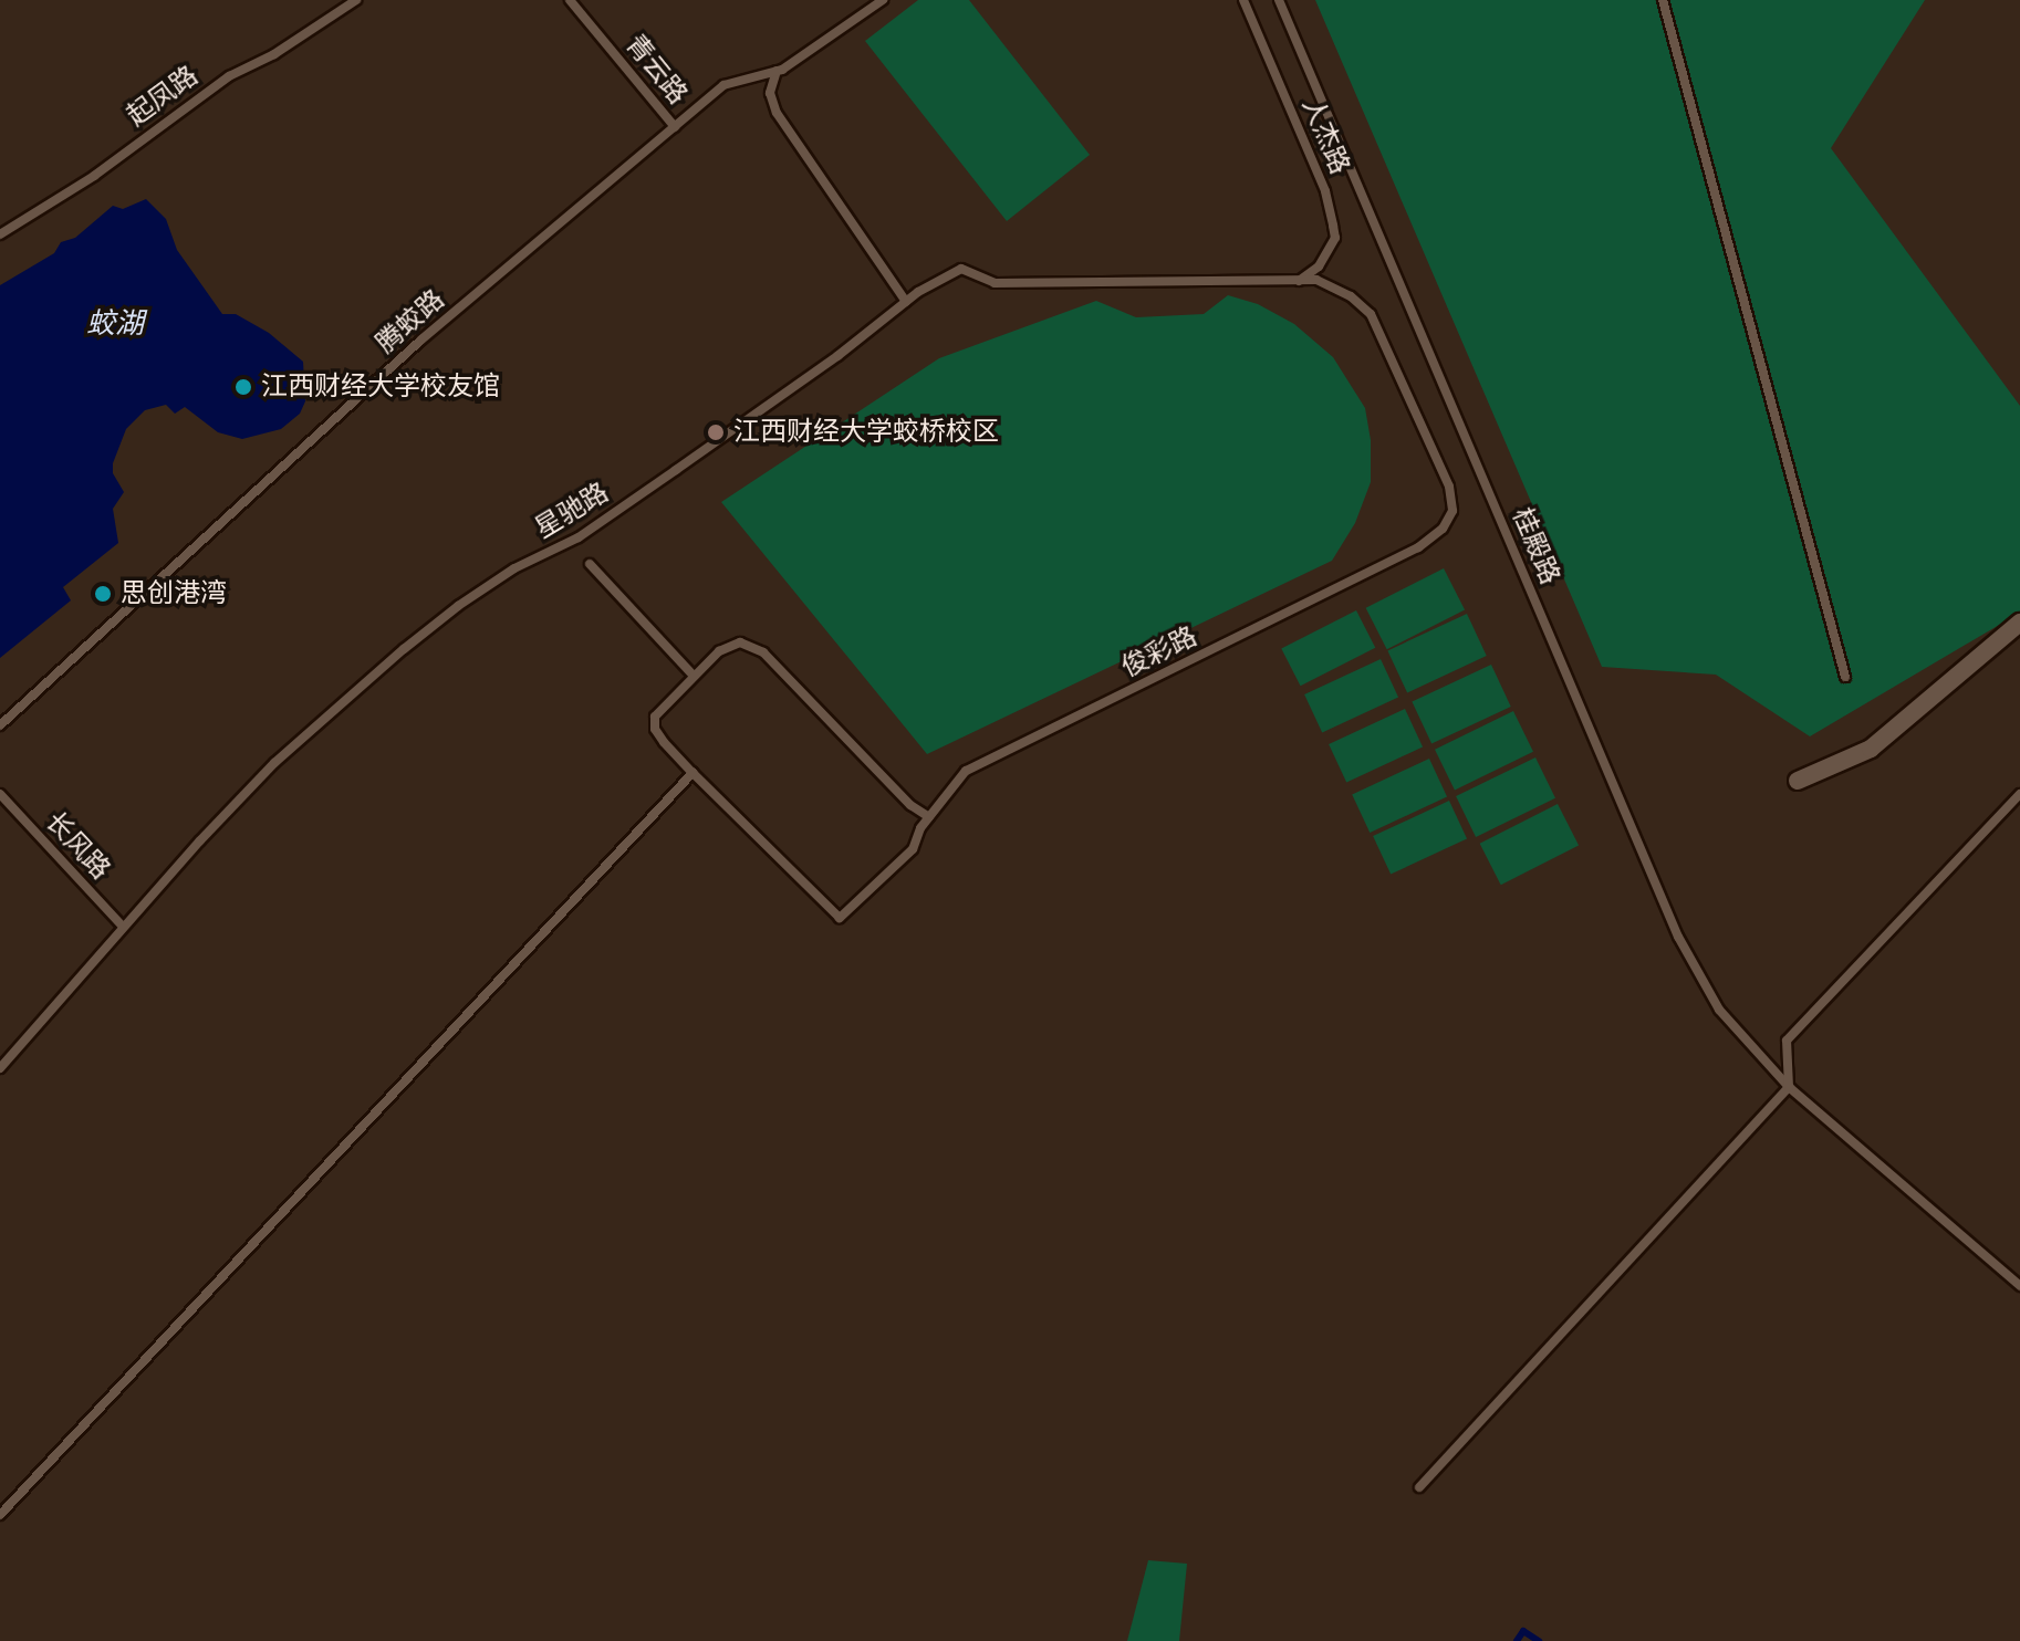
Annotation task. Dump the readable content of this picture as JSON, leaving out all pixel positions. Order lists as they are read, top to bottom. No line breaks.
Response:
{"streets":{"lane":["青云路","起凤路","人杰路","腾蛟路","星驰路","桂殿路","俊彩路","长风路"]},"crossings":[["青云路","腾蛟路"],["人杰路","星驰路"],["人杰路","俊彩路"],["星驰路","俊彩路"],["星驰路","长风路"]],"water":["蛟湖"],"places":["江西财经大学校友馆","江西财经大学蛟桥校区","思创港湾"]}
